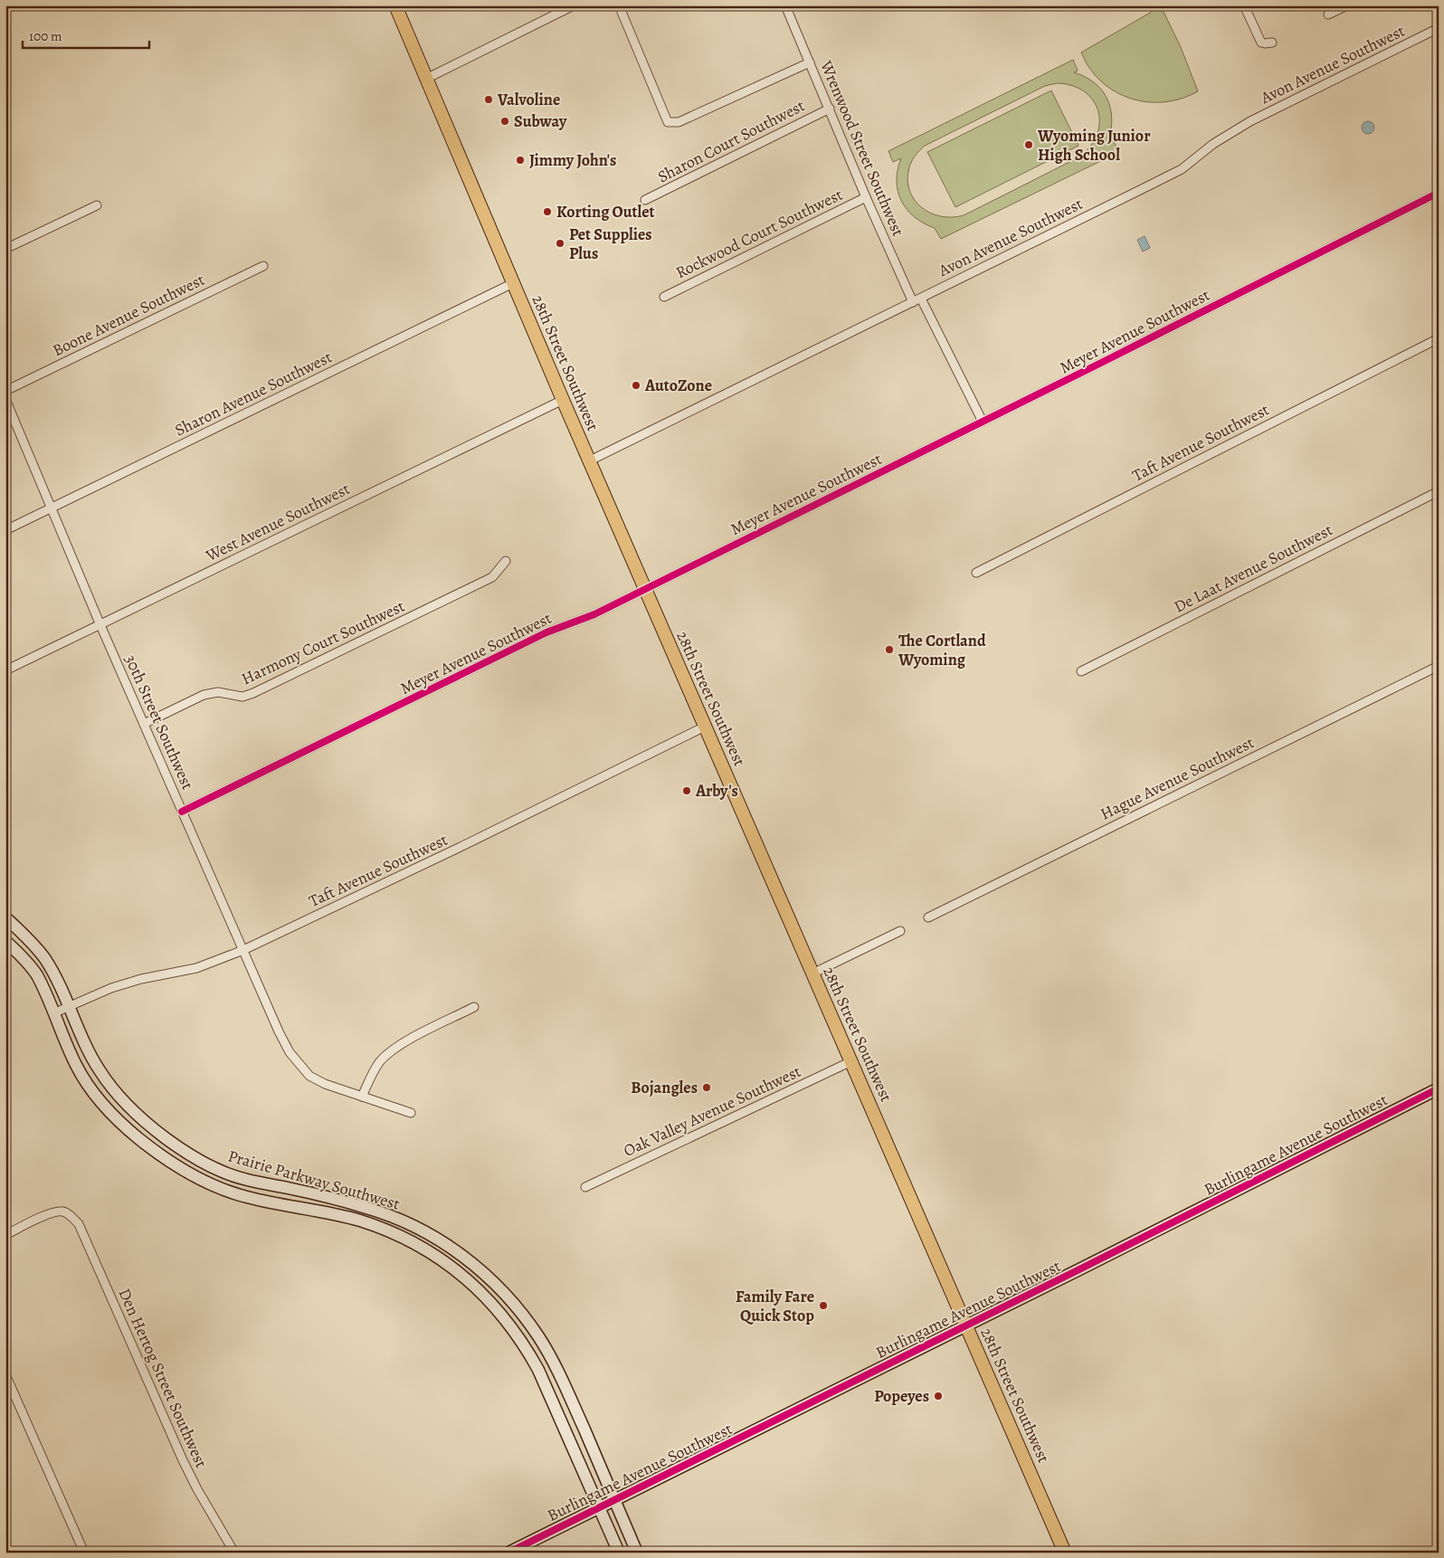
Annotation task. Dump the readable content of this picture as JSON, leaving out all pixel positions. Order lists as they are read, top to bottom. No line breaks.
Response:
{"streets":{"main road":["28th Street Southwest"],"street":["Avon Avenue Southwest","Sharon Court Southwest","Wrenwood Street Southwest","Rockwood Court Southwest","Boone Avenue Southwest","Meyer Avenue Southwest","Sharon Avenue Southwest","Taft Avenue Southwest","West Avenue Southwest","De Laat Avenue Southwest","Harmony Court Southwest","30th Street Southwest","Hague Avenue Southwest","Oak Valley Avenue Southwest","Burlingame Avenue Southwest","Prairie Parkway Southwest","Den Hertog Street Southwest"]},"crossings":[["Avon Avenue Southwest","Wrenwood Street Southwest"],["Avon Avenue Southwest","28th Street Southwest"],["Sharon Court Southwest","Wrenwood Street Southwest"],["Wrenwood Street Southwest","Rockwood Court Southwest"],["Meyer Avenue Southwest","28th Street Southwest"],["Meyer Avenue Southwest","30th Street Southwest"],["28th Street Southwest","Sharon Avenue Southwest"],["28th Street Southwest","Taft Avenue Southwest"],["28th Street Southwest","West Avenue Southwest"],["28th Street Southwest","Oak Valley Avenue Southwest"],["28th Street Southwest","Burlingame Avenue Southwest"],["Sharon Avenue Southwest","30th Street Southwest"],["Taft Avenue Southwest","30th Street Southwest"],["Taft Avenue Southwest","Prairie Parkway Southwest"],["West Avenue Southwest","30th Street Southwest"],["Harmony Court Southwest","30th Street Southwest"],["Burlingame Avenue Southwest","Prairie Parkway Southwest"]],"places":["Valvoline","Subway","Wyoming Junior High School","Jimmy John's","Korting Outlet","Pet Supplies Plus","AutoZone","The Cortland Wyoming","Arby's","Bojangles","Family Fare Quick Stop","Popeyes"],"scale_bar":"100 m"}
